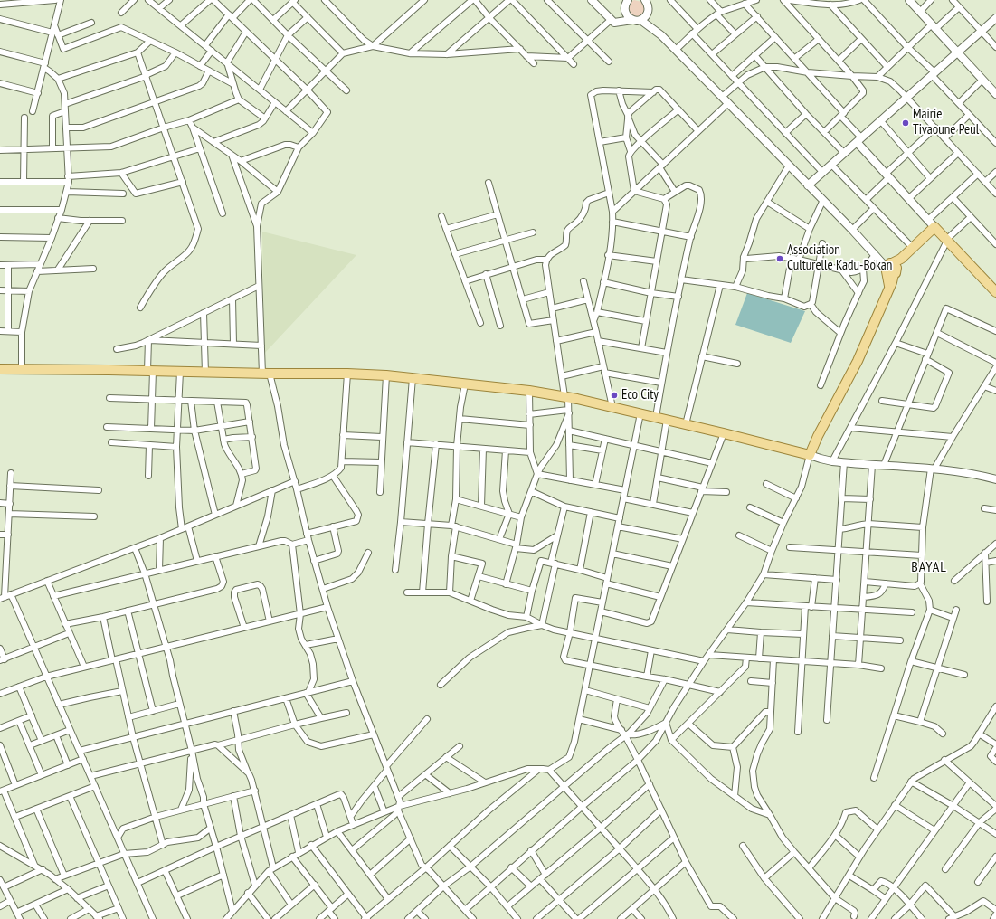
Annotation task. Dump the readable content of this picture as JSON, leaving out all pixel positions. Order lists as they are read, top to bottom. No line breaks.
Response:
{"districts":["BAYAL"],"places":["Mairie Tivaoune Peul","Association Culturelle Kadu-Bokan","Eco City"]}
